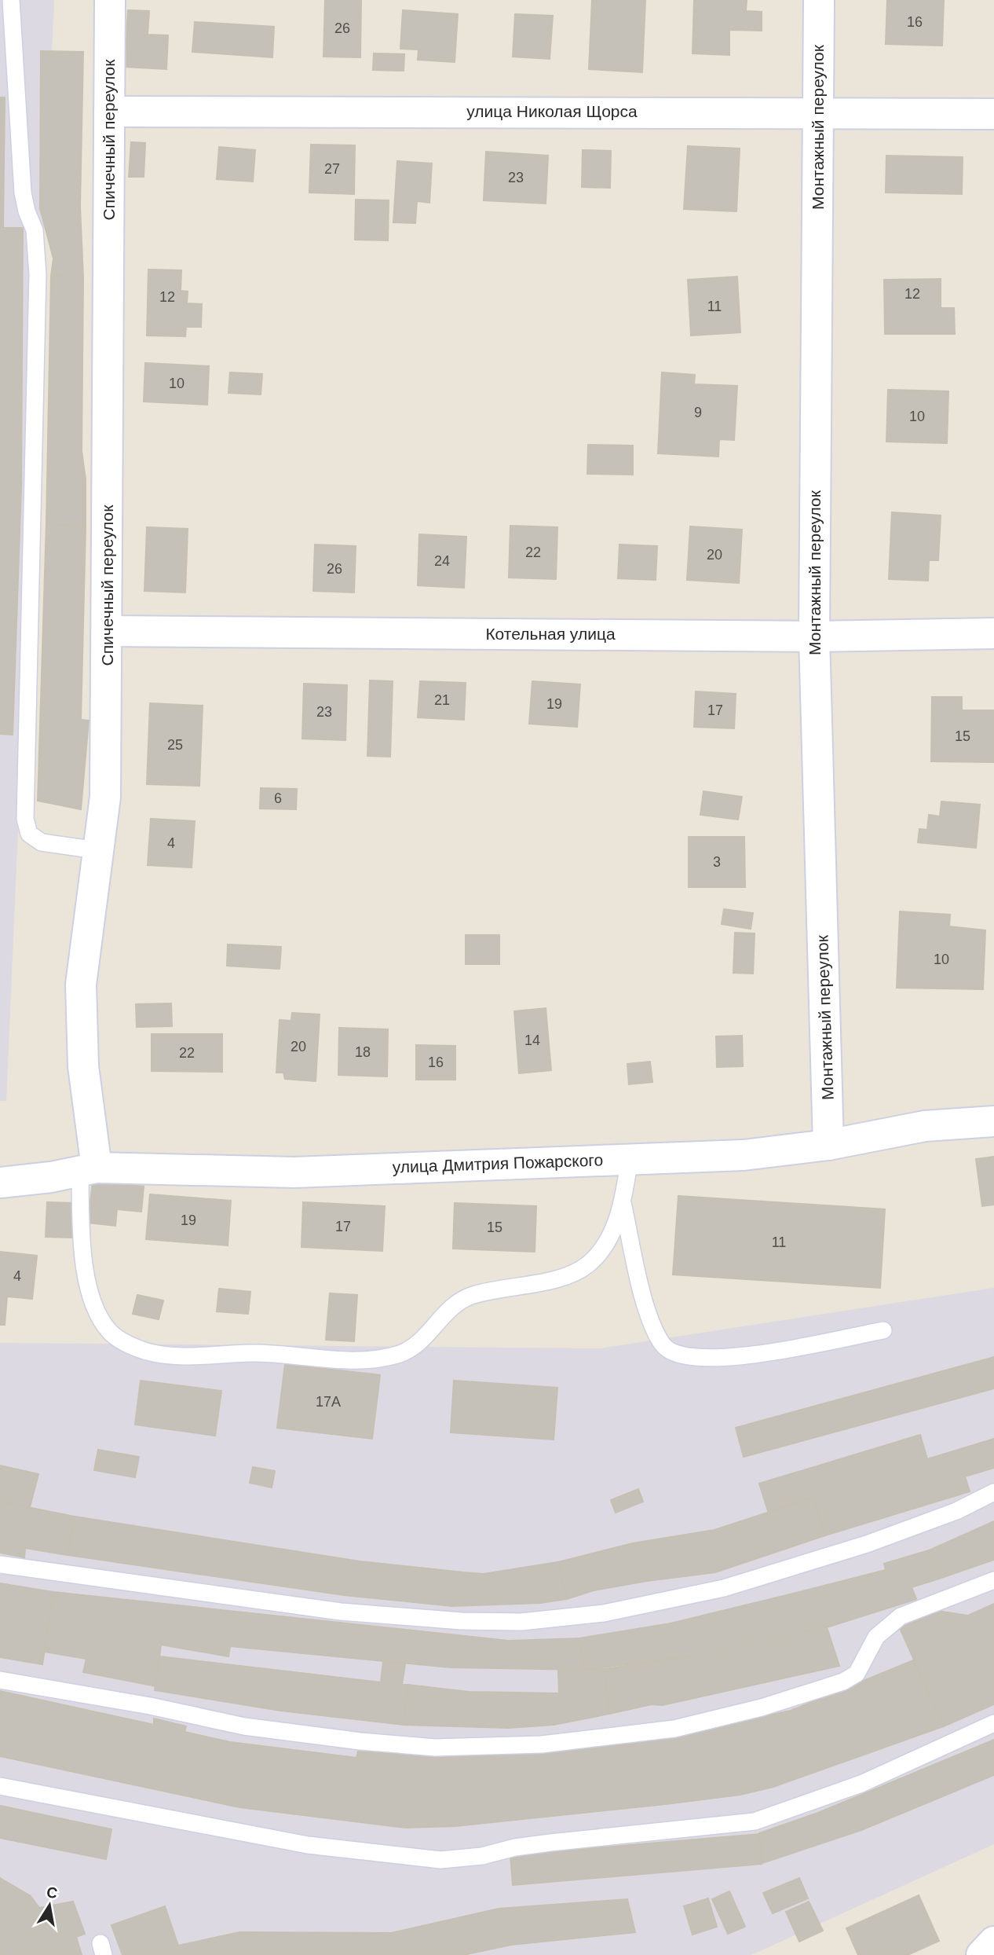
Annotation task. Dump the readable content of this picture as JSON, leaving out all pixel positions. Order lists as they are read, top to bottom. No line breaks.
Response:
{"streets":{"street":["улица Николая Щорса","Монтажный переулок","Спичечный переулок","Котельная улица","улица Дмитрия Пожарского"]},"crossings":[["улица Николая Щорса","Монтажный переулок"],["улица Николая Щорса","Спичечный переулок"],["Монтажный переулок","Котельная улица"],["Монтажный переулок","улица Дмитрия Пожарского"],["Спичечный переулок","Котельная улица"],["Спичечный переулок","улица Дмитрия Пожарского"]],"house_numbers":["16","26","27","23","12","12","11","10","9","10","22","20","24","26","21","19","17","23","15","25","6","4","3","10","14","20","18","22","16","19","17","15","11","4","17А"],"north":"top"}
